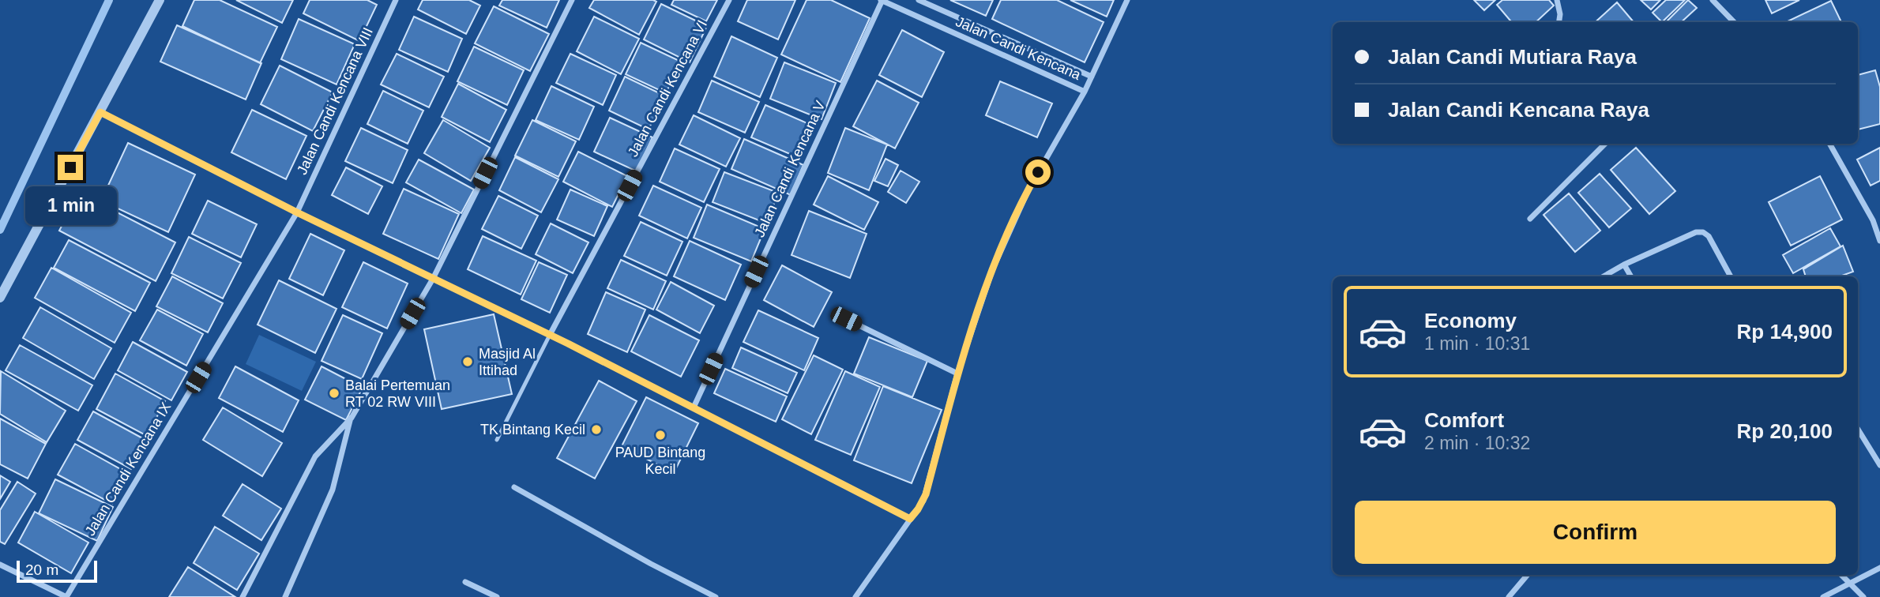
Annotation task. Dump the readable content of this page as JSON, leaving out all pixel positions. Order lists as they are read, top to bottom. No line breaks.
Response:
{"streets":{"street":["Jalan Candi Kencana","Jalan Candi Kencana VI","Jalan Candi Kencana VIII","Jalan Candi Kencana V","Jalan Candi Kencana IX"]},"crossings":[["Jalan Candi Kencana","Jalan Candi Kencana V"],["Jalan Candi Kencana VIII","Jalan Candi Kencana IX"]],"places":["Masjid Al Ittihad","Balai Pertemuan RT 02 RW VIII","TK Bintang Kecil","PAUD Bintang Kecil"],"scale_bar":"20 m","page":{"banner":["Jalan Candi Mutiara Raya","Jalan Candi Kencana Raya"],"bubble":"1 min","list":[{"name":"Economy","note":"1 min · 10:31","value":"Rp 14,900"},{"name":"Comfort","note":"2 min · 10:32","value":"Rp 20,100"}],"buttons":"Confirm","scale":"20 m"}}
